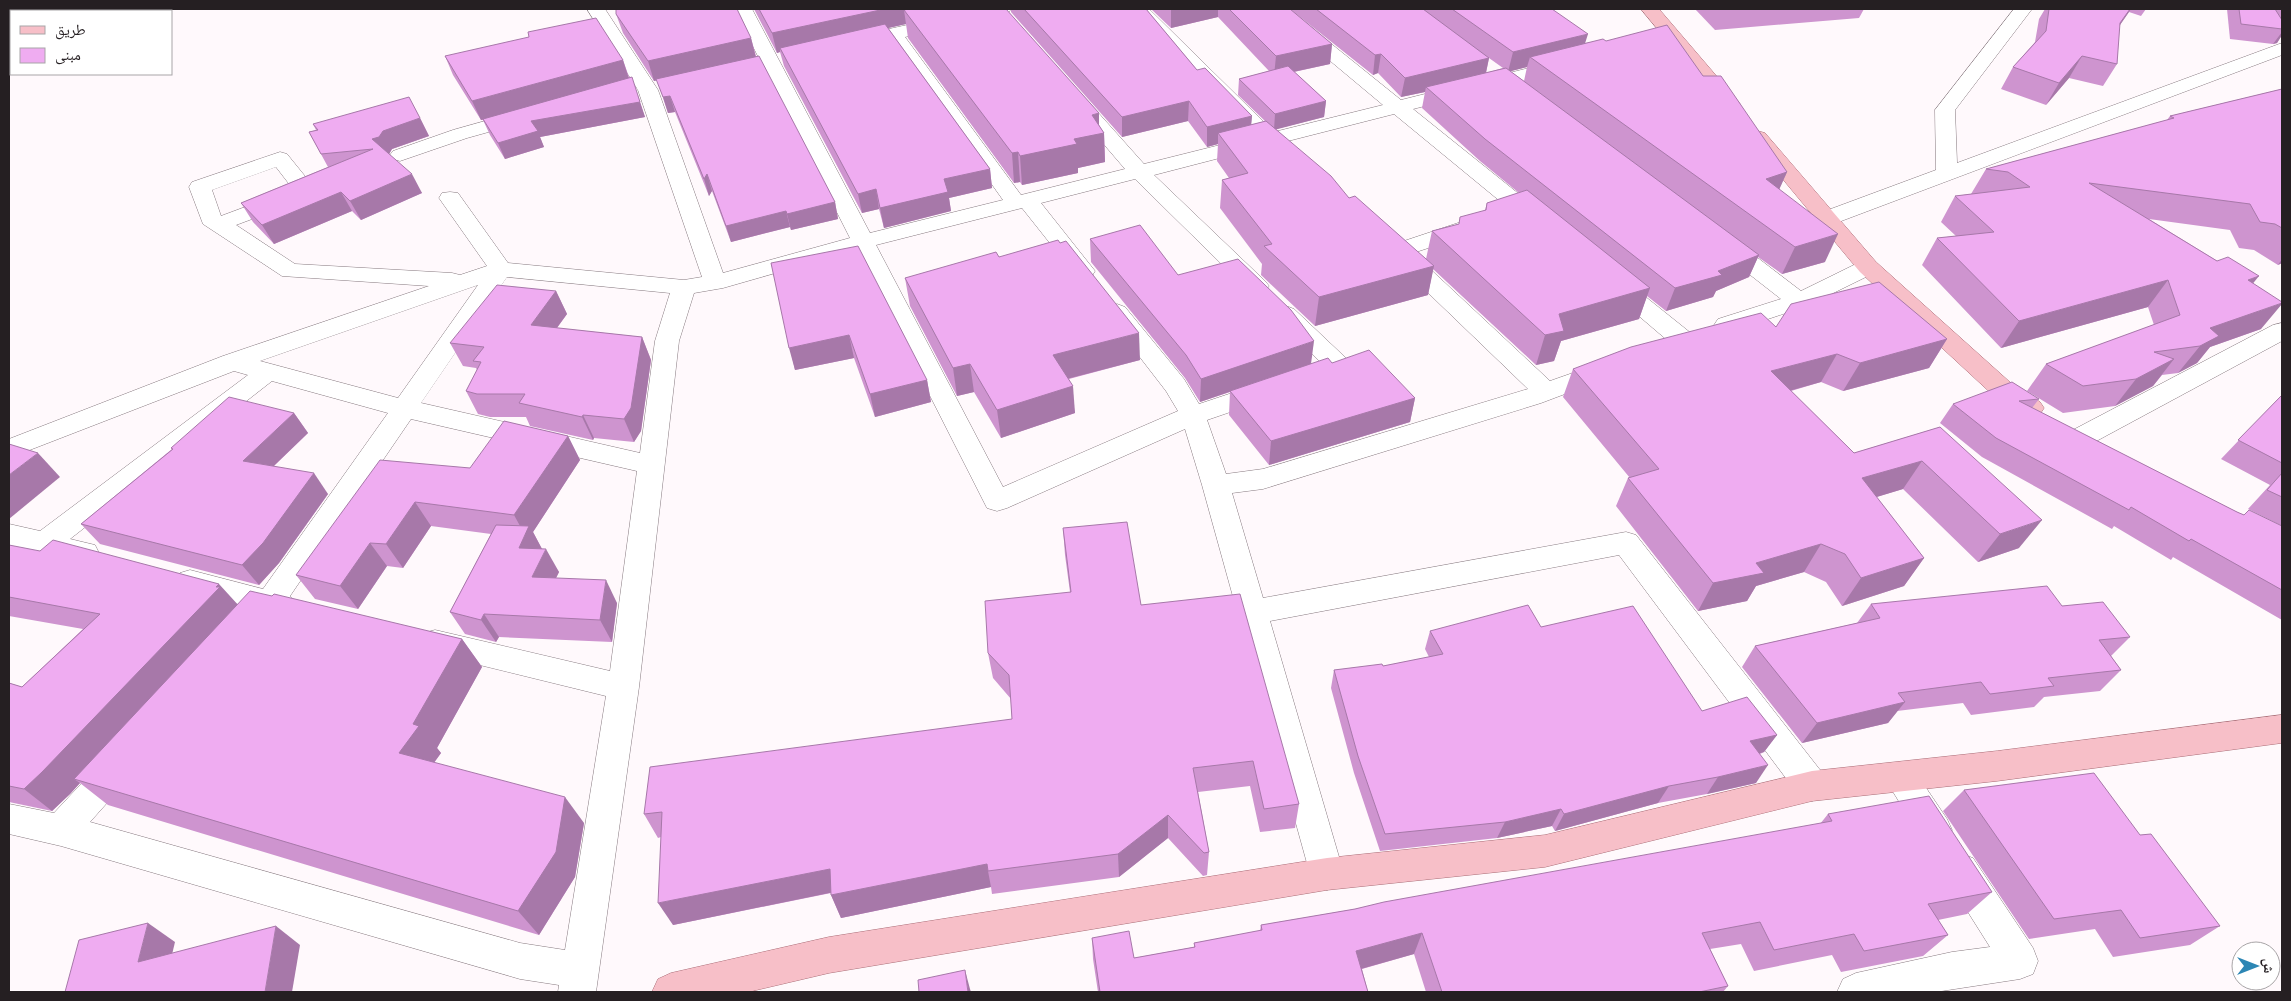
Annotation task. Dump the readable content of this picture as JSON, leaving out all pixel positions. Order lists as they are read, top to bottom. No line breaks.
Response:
{"legend":["طريق","مبنى"],"north":"right"}
